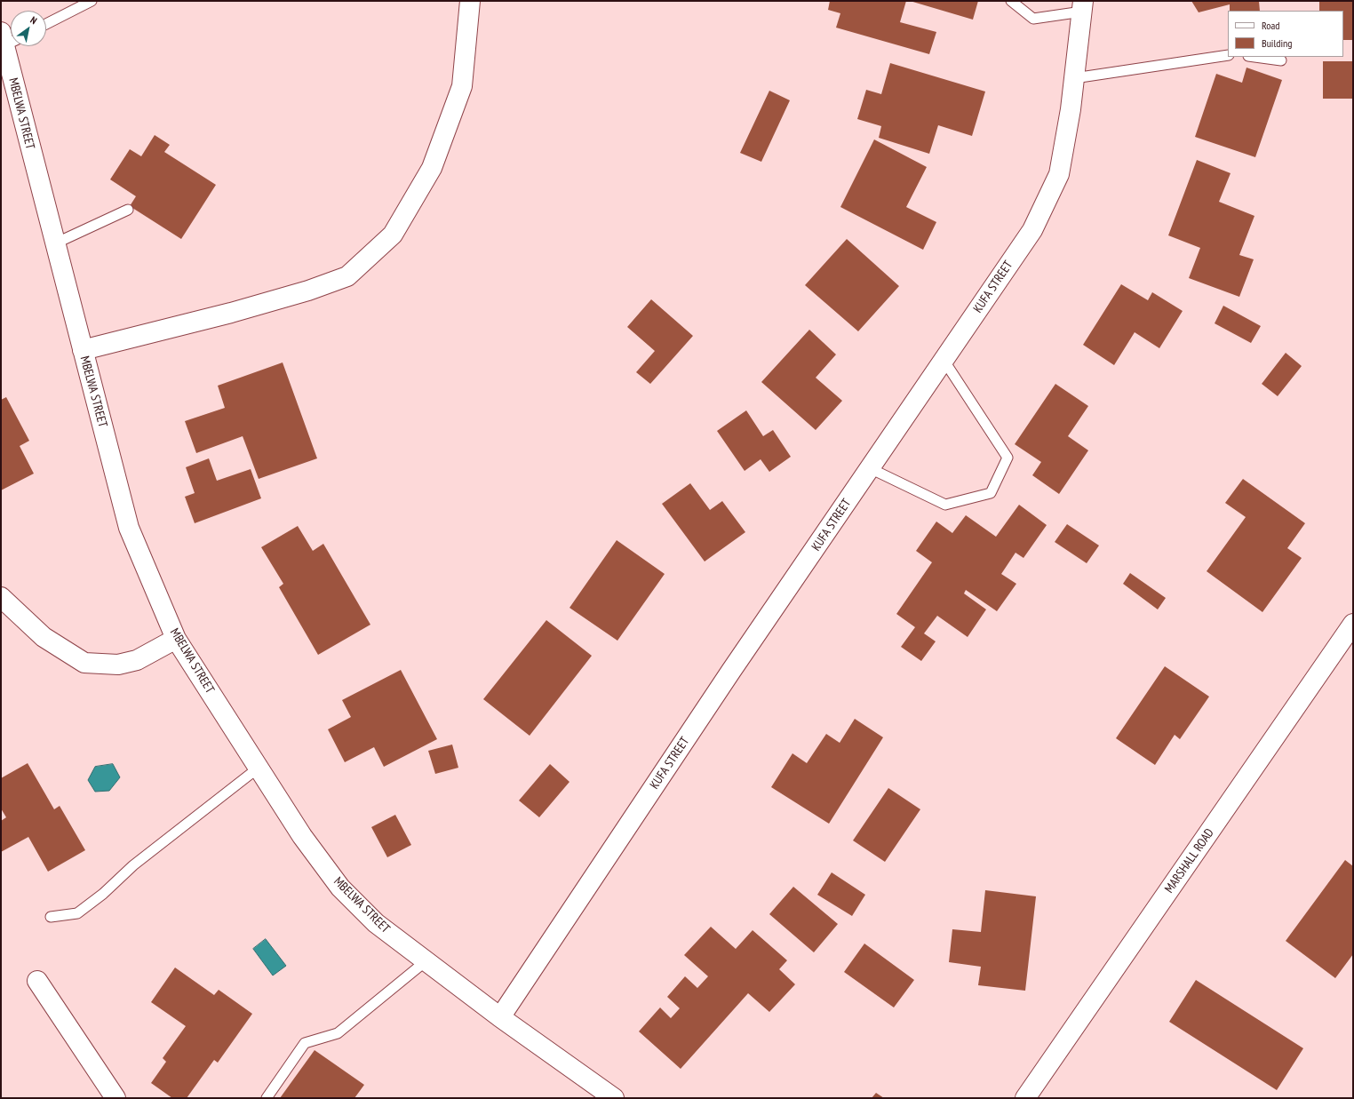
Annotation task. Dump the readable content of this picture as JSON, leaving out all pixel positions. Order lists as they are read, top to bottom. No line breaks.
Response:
{"streets":{"street":["MBELWA STREET","KUFA STREET","MARSHALL ROAD"]},"crossings":[["MBELWA STREET","KUFA STREET"]],"legend":["Road","Building"],"north":"top right"}
